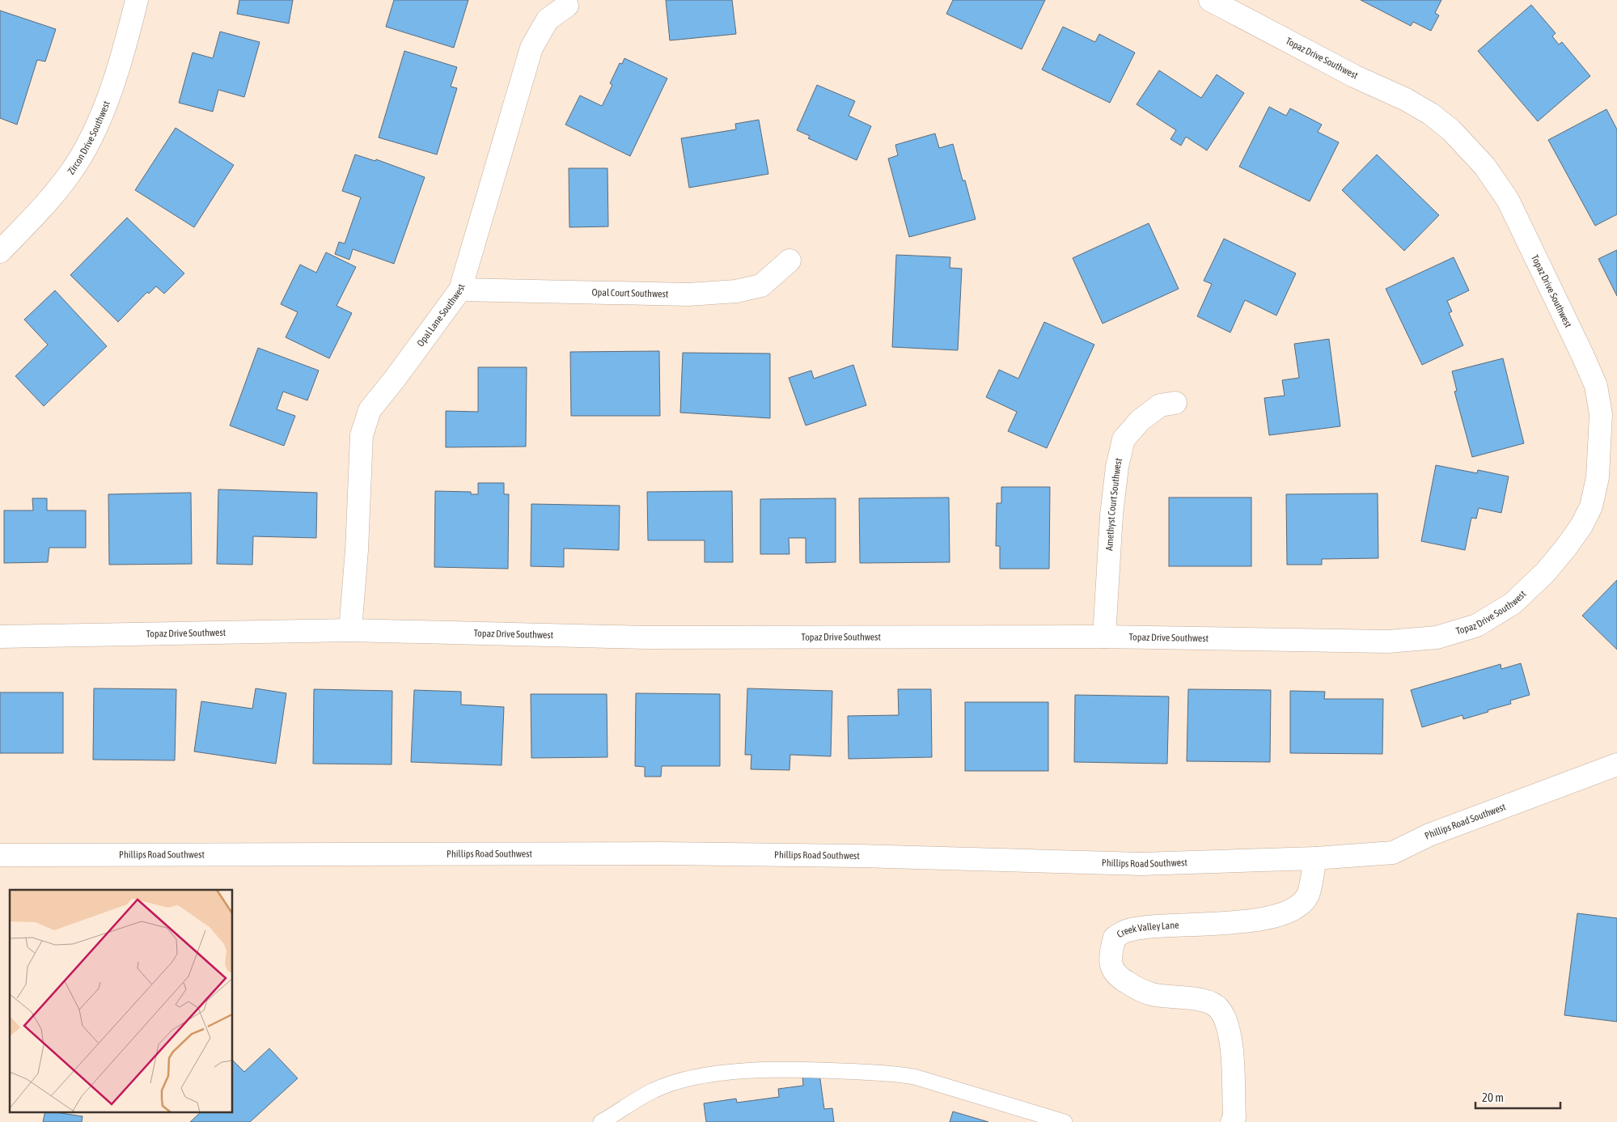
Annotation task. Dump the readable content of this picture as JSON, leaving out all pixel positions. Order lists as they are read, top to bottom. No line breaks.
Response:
{"streets":{"street":["Topaz Drive Southwest","Zircon Drive Southwest","Opal Court Southwest","Opal Lane Southwest","Amethyst Court Southwest","Phillips Road Southwest","Creek Valley Lane"]},"crossings":[["Topaz Drive Southwest","Opal Lane Southwest"],["Topaz Drive Southwest","Amethyst Court Southwest"],["Opal Court Southwest","Opal Lane Southwest"],["Phillips Road Southwest","Creek Valley Lane"]],"scale_bar":"20 m"}
